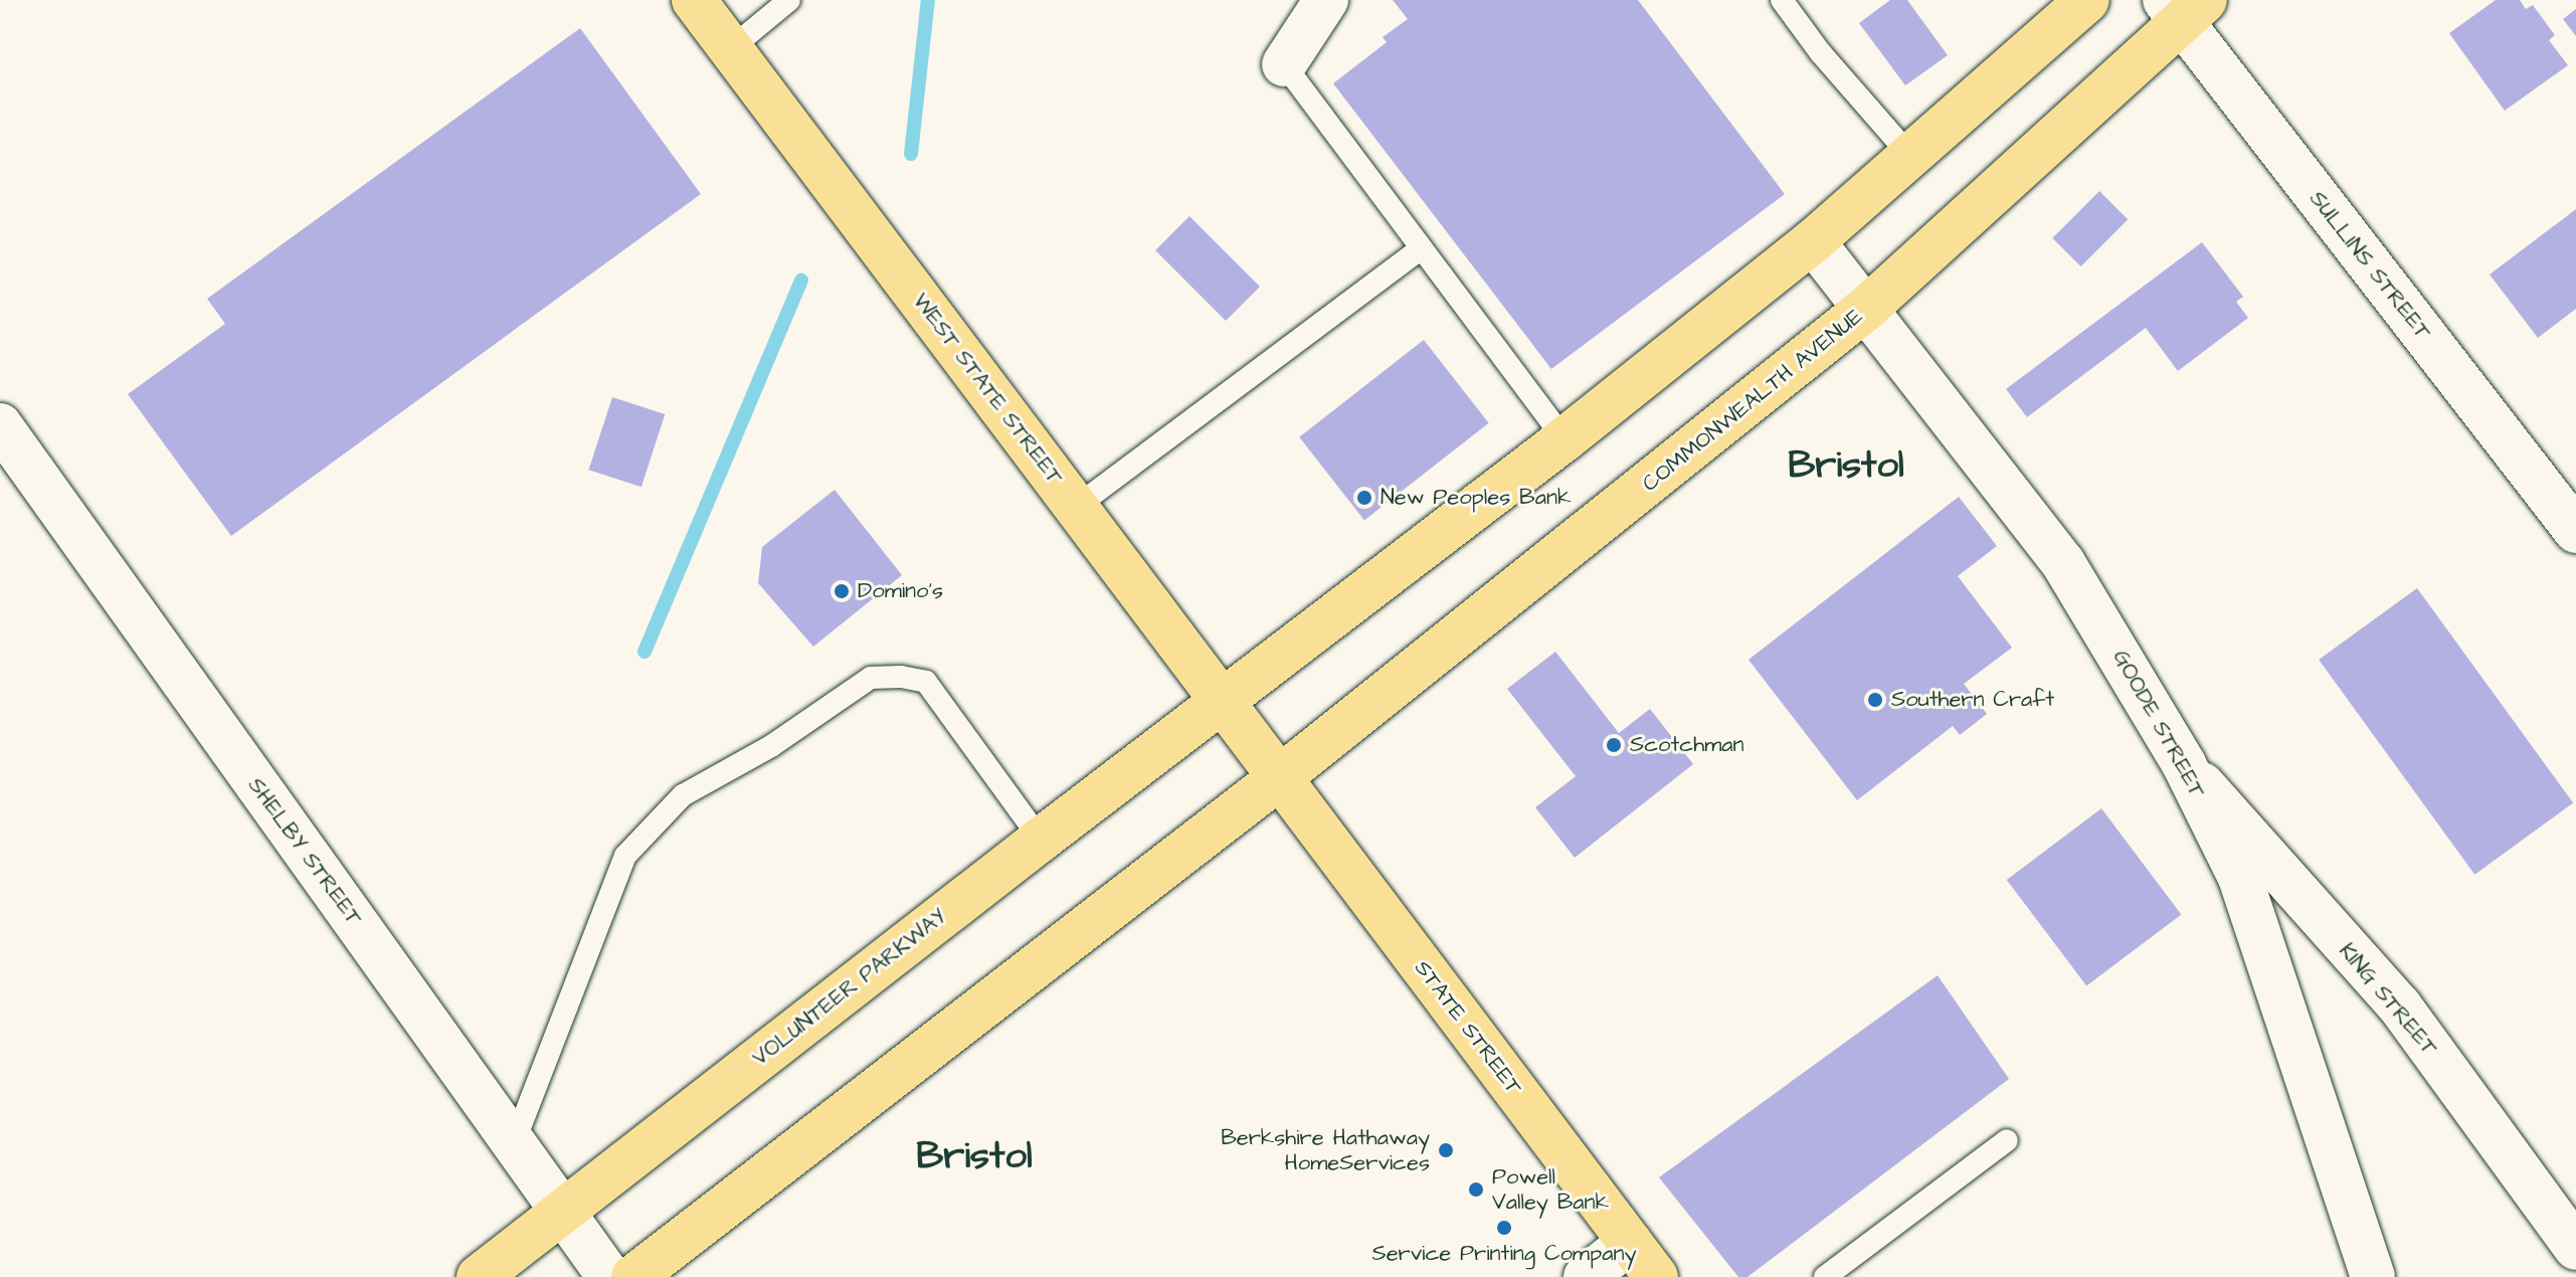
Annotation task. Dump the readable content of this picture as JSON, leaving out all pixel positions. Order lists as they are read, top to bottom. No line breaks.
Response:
{"streets":{"main road":["WEST STATE STREET","COMMONWEALTH AVENUE","VOLUNTEER PARKWAY","STATE STREET"],"street":["SULLINS STREET","GOODE STREET","SHELBY STREET","KING STREET"]},"crossings":[["SULLINS STREET","COMMONWEALTH AVENUE"],["WEST STATE STREET","COMMONWEALTH AVENUE"],["WEST STATE STREET","VOLUNTEER PARKWAY"],["WEST STATE STREET","STATE STREET"],["COMMONWEALTH AVENUE","GOODE STREET"],["COMMONWEALTH AVENUE","STATE STREET"],["GOODE STREET","KING STREET"],["SHELBY STREET","VOLUNTEER PARKWAY"]],"districts":["Bristol","Bristol"],"places":["New Peoples Bank","Domino's","Southern Craft","Scotchman","Berkshire Hathaway HomeServices","Powell Valley Bank","Service Printing Company"]}
